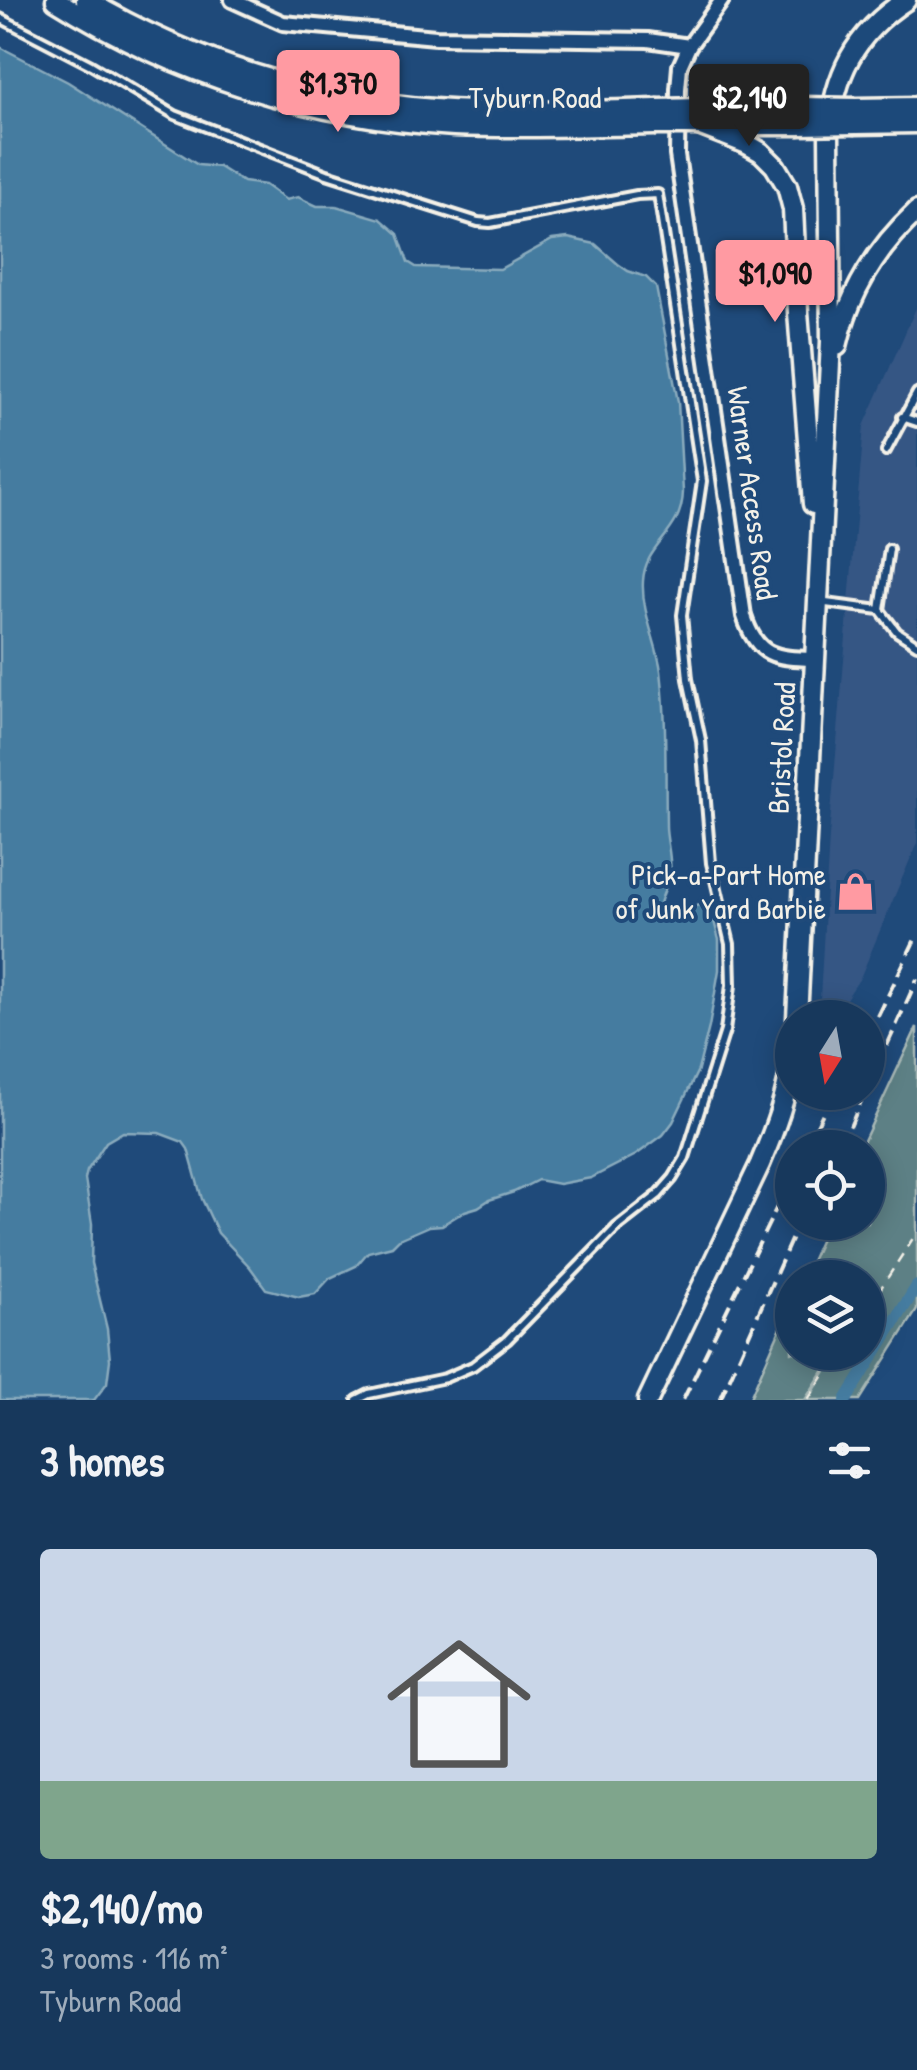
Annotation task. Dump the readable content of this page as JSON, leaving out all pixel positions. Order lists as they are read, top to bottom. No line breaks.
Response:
{"streets":{"main road":["Tyburn Road","Bristol Road"],"street":["Warner Access Road"]},"crossings":[["Warner Access Road","Bristol Road"]],"places":{"shop":["Pick-a-Part Home of Junk Yard Barbie"]},"north":"bottom","page":{"price":["$1,370","$2,140","$1,090"],"heading":"3 homes","list":[{"name":"$2,140/mo","note":"3 rooms · 116 m² · Tyburn Road"}]}}
